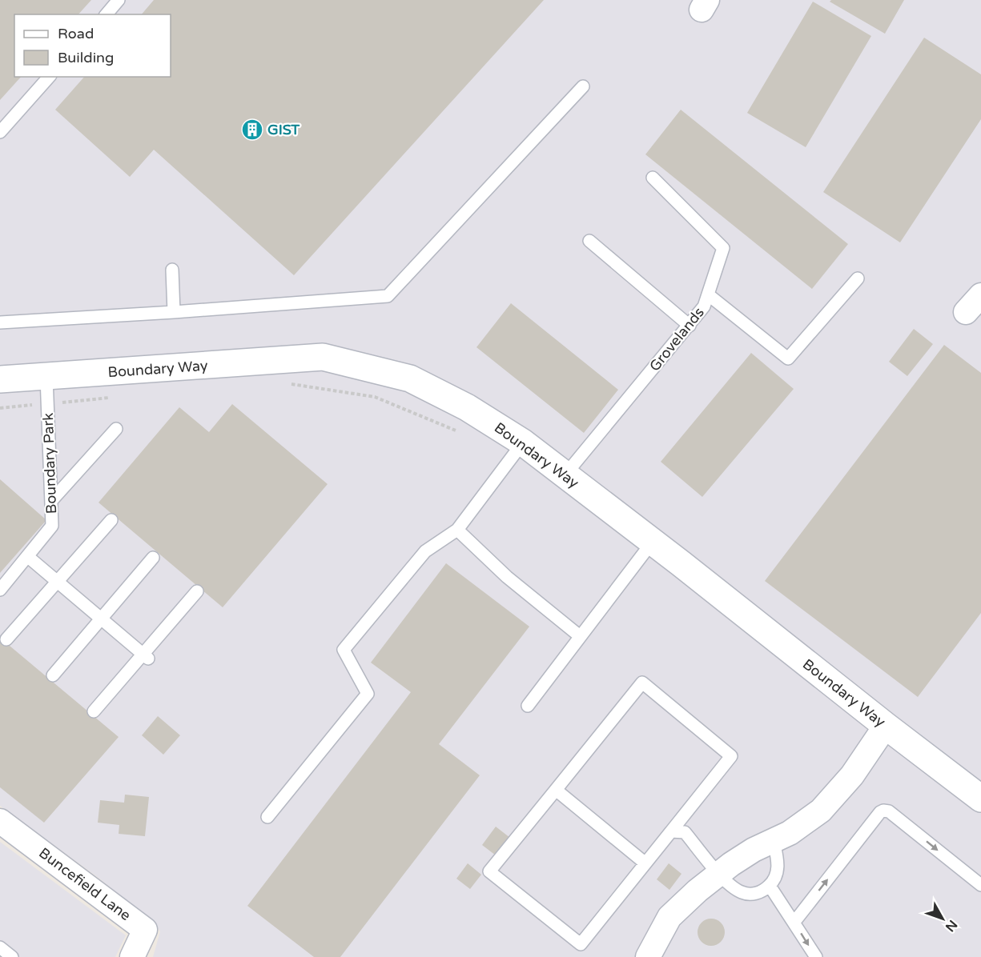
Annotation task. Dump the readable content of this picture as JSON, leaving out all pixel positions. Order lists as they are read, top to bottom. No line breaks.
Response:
{"streets":{"street":["Boundary Way","Buncefield Lane"],"lane":["Grovelands","Boundary Park"]},"crossings":[["Grovelands","Boundary Way"],["Boundary Way","Boundary Park"]],"places":{"building":["GIST"]},"legend":["Road","Building"],"north":"bottom right"}
